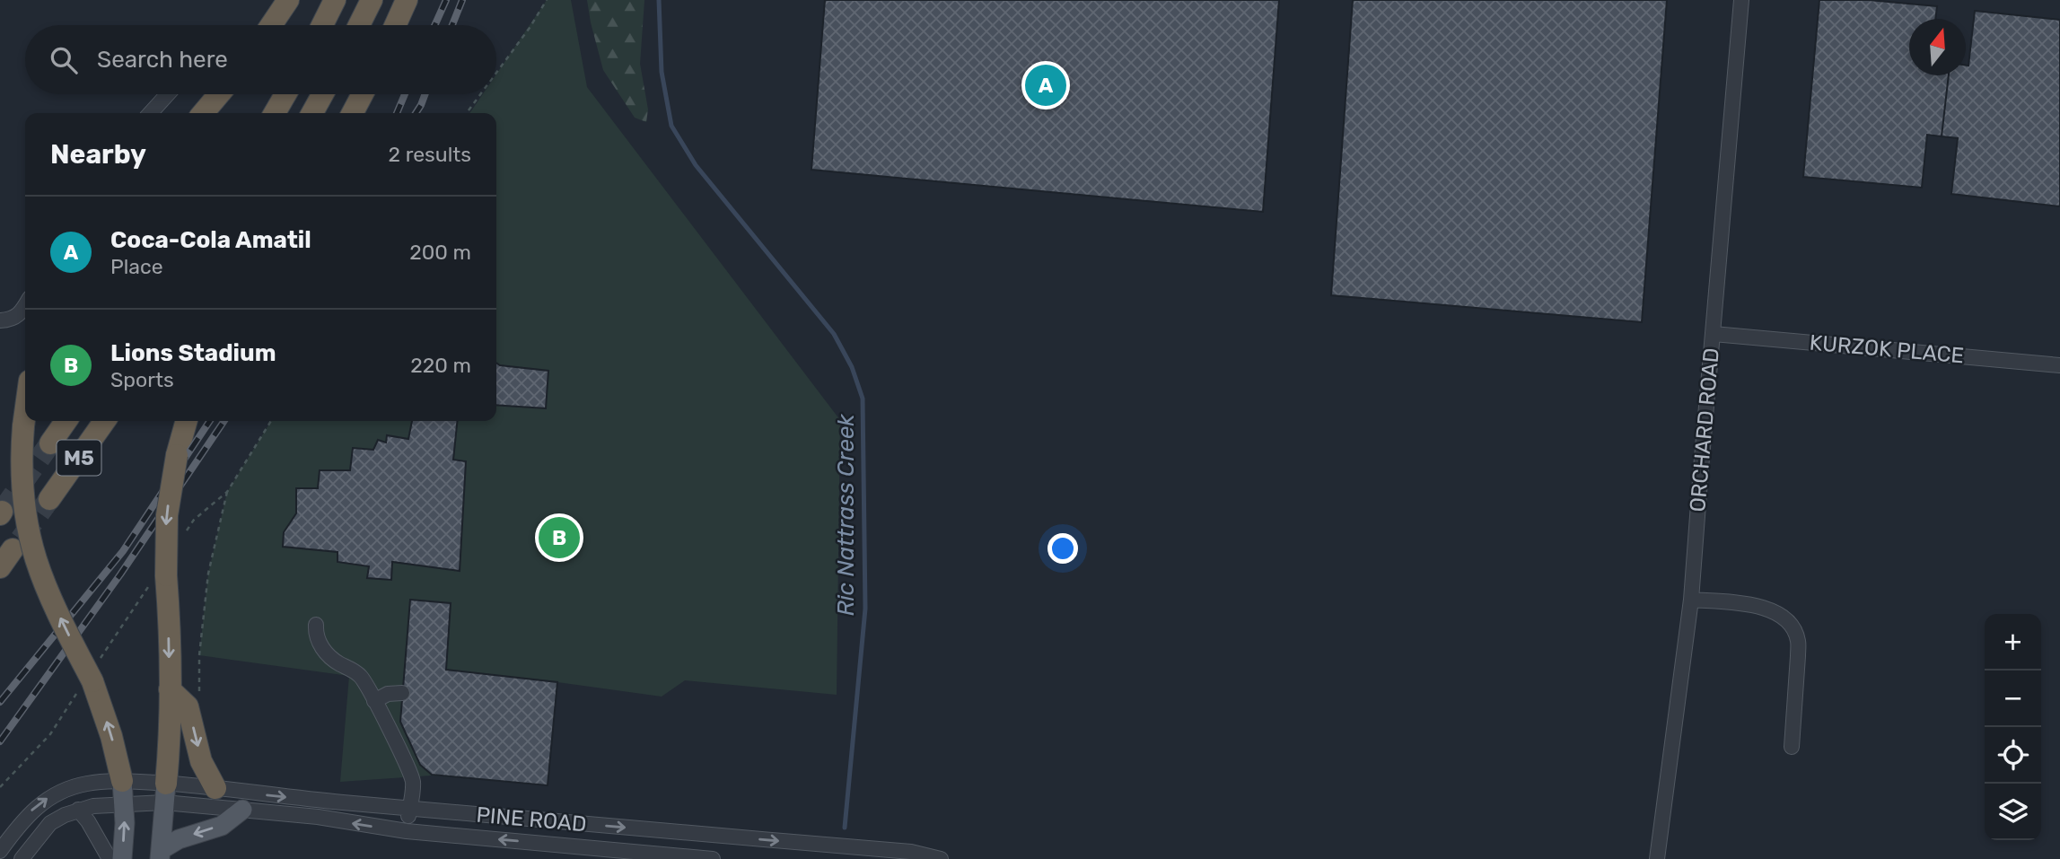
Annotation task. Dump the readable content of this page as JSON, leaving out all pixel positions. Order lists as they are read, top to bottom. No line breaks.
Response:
{"streets":{"highway":["M5"],"street":["KURZOK PLACE","ORCHARD ROAD","PINE ROAD"]},"crossings":[["KURZOK PLACE","ORCHARD ROAD"]],"water":["Ric Nattrass Creek"],"north":"top","page":{"search":"Search here","pins":["A","B"],"heading":["Nearby","2 results"],"list":[{"mark":"A","name":"Coca-Cola Amatil","note":"Place","value":"200 m"},{"mark":"B","name":"Lions Stadium","note":"Sports","value":"220 m"}],"map_buttons":["+","−"]}}
